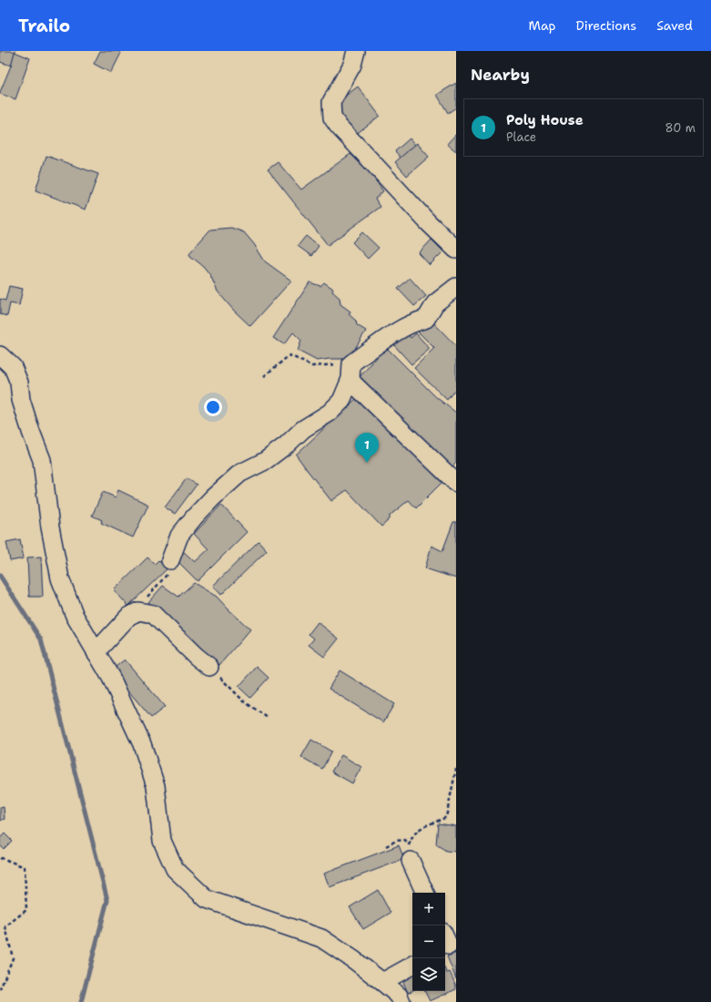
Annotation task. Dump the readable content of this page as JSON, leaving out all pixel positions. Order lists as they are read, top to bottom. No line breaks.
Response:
{"page":{"header":"Trailo","nav":["Map","Directions","Saved"],"heading":"Nearby","list":[{"mark":"1","name":"Poly House","note":"Place","value":"80 m"}],"pins":"1","map_buttons":["+","−"]}}
